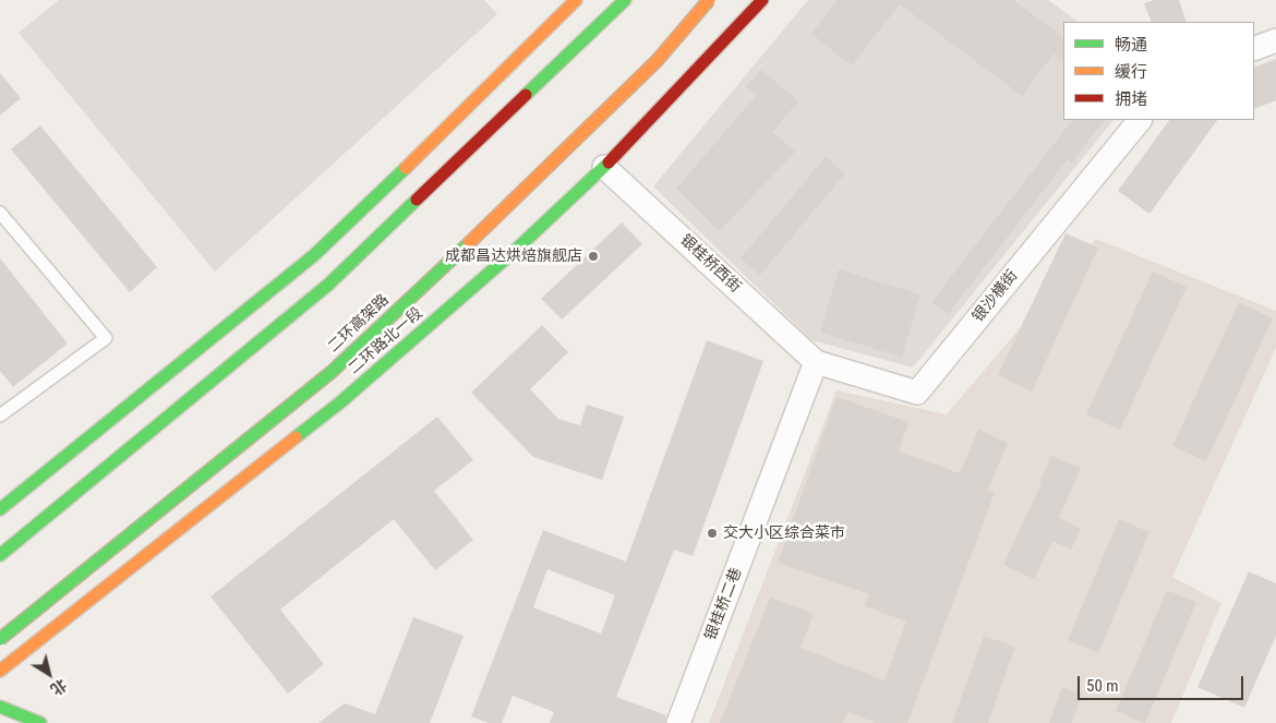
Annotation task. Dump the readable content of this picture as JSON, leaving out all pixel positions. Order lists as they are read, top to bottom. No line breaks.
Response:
{"streets":{"main road":["二环高架路","二环路北一段"],"street":["银桂桥西街","银沙横街","银桂桥二巷"]},"crossings":[["银桂桥西街","银沙横街"],["银桂桥西街","二环路北一段"],["银桂桥西街","银桂桥二巷"],["银沙横街","银桂桥二巷"]],"places":["成都昌达烘焙旗舰店","交大小区综合菜市"],"legend":["畅通","缓行","拥堵"],"scale_bar":"50 m","north":"bottom right"}
